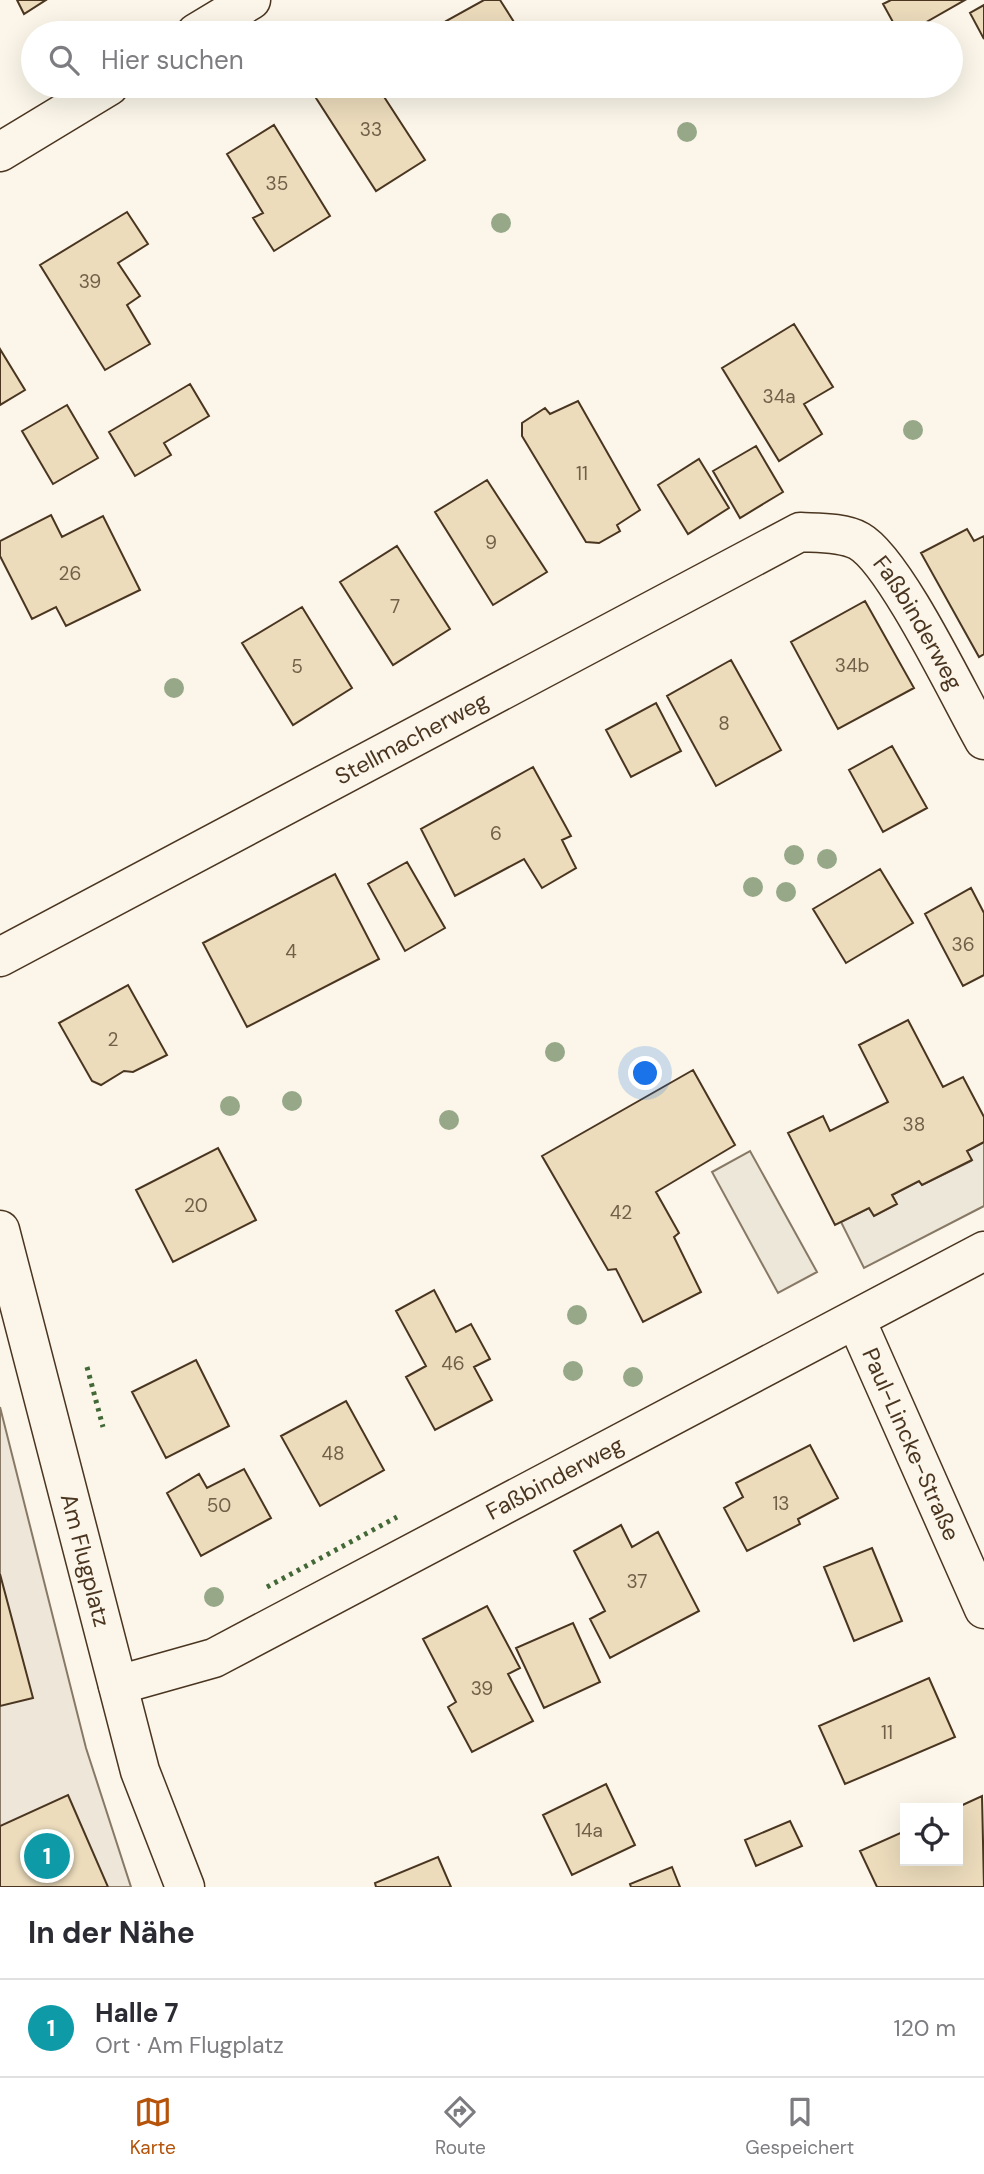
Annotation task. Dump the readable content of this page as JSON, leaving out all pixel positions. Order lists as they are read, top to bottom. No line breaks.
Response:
{"streets":{"street":["Faßbinderweg","Stellmacherweg","Paul-Lincke-Straße","Am Flugplatz"]},"crossings":[["Faßbinderweg","Stellmacherweg"],["Faßbinderweg","Paul-Lincke-Straße"],["Faßbinderweg","Am Flugplatz"]],"house_numbers":["33","35","39","34a","11","9","26","7","34b","5","8","6","36","4","2","38","20","42","46","48","13","50","37","39","11","14a"],"page":{"search":"Hier suchen","pins":"1","heading":"In der Nähe","list":[{"mark":"1","name":"Halle 7","note":"Ort · Am Flugplatz","value":"120 m"}],"nav":["Karte","Route","Gespeichert"]}}
